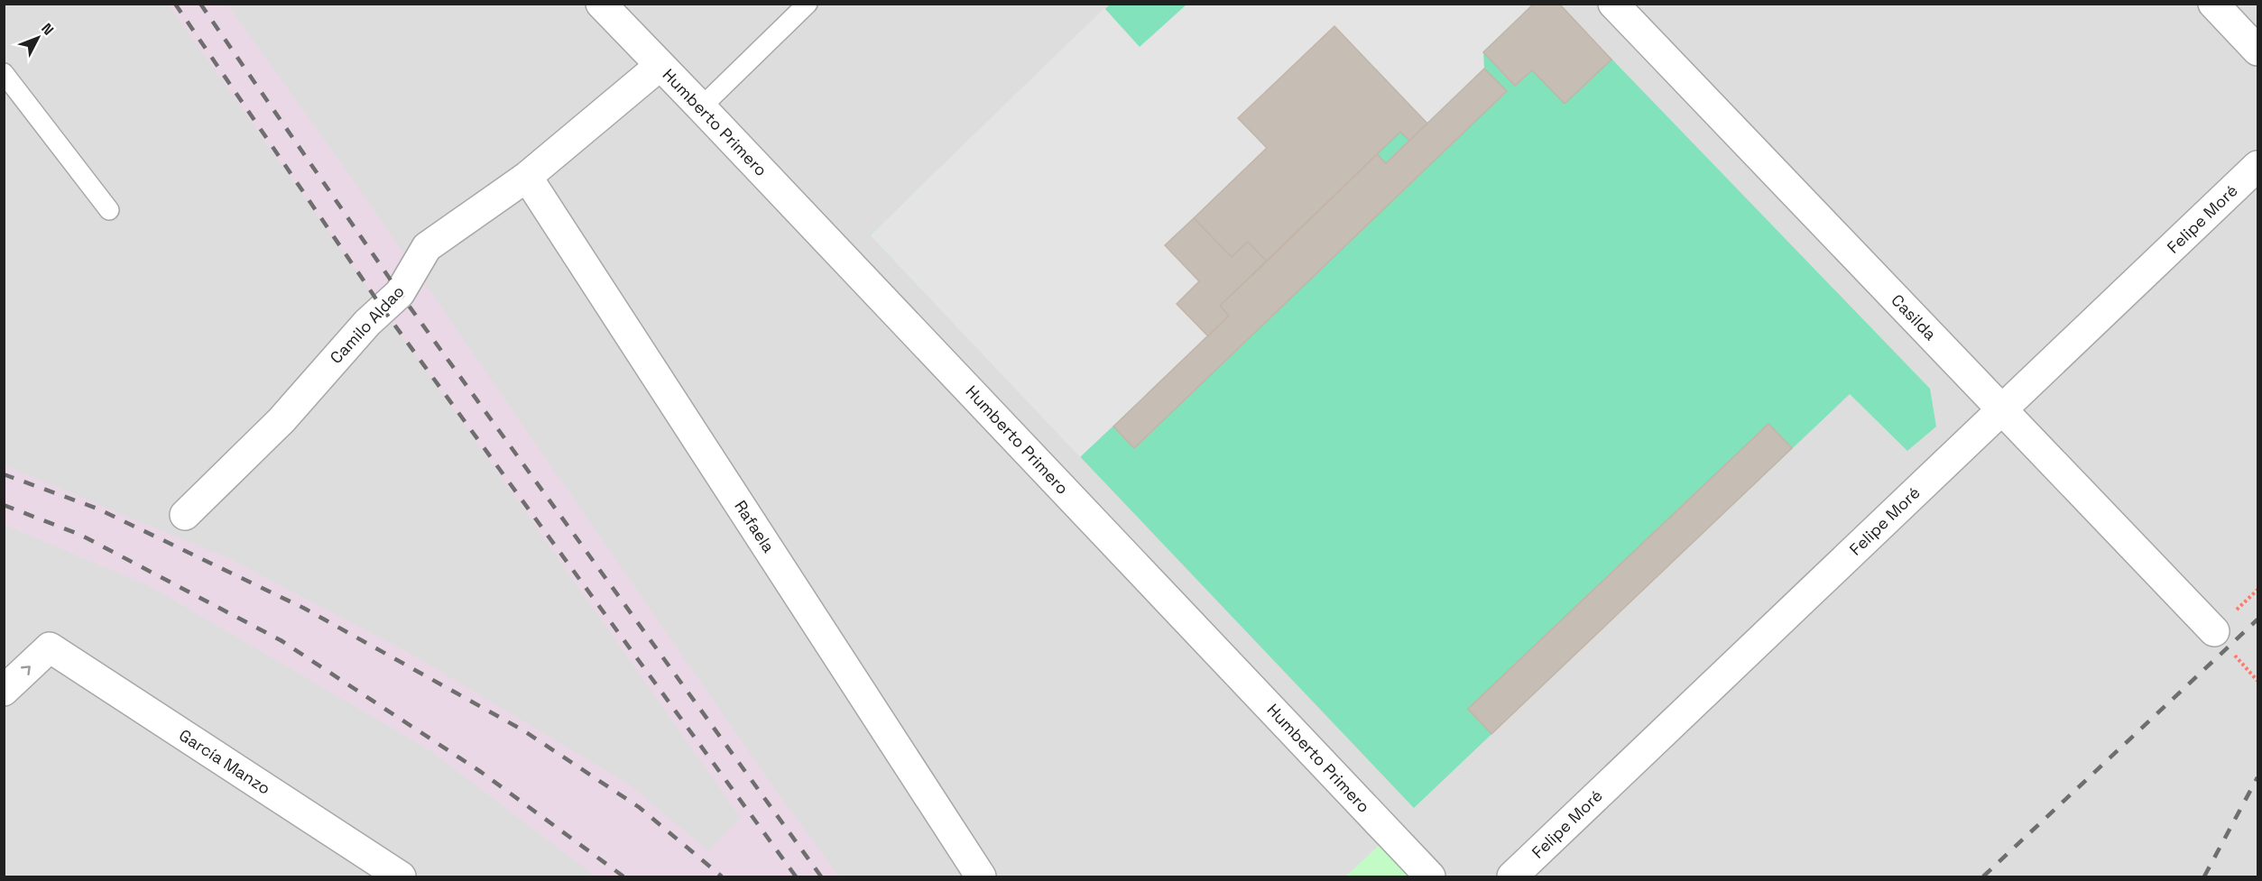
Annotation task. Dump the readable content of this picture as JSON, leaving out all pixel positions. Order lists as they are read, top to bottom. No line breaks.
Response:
{"streets":{"street":["Humberto Primero","Felipe Moré","Casilda","Camilo Aldao","Rafaela","García Manzo"]},"crossings":[["Humberto Primero","Camilo Aldao"],["Felipe Moré","Casilda"],["Camilo Aldao","Rafaela"]],"one_way":["García Manzo"],"north":"top right"}
